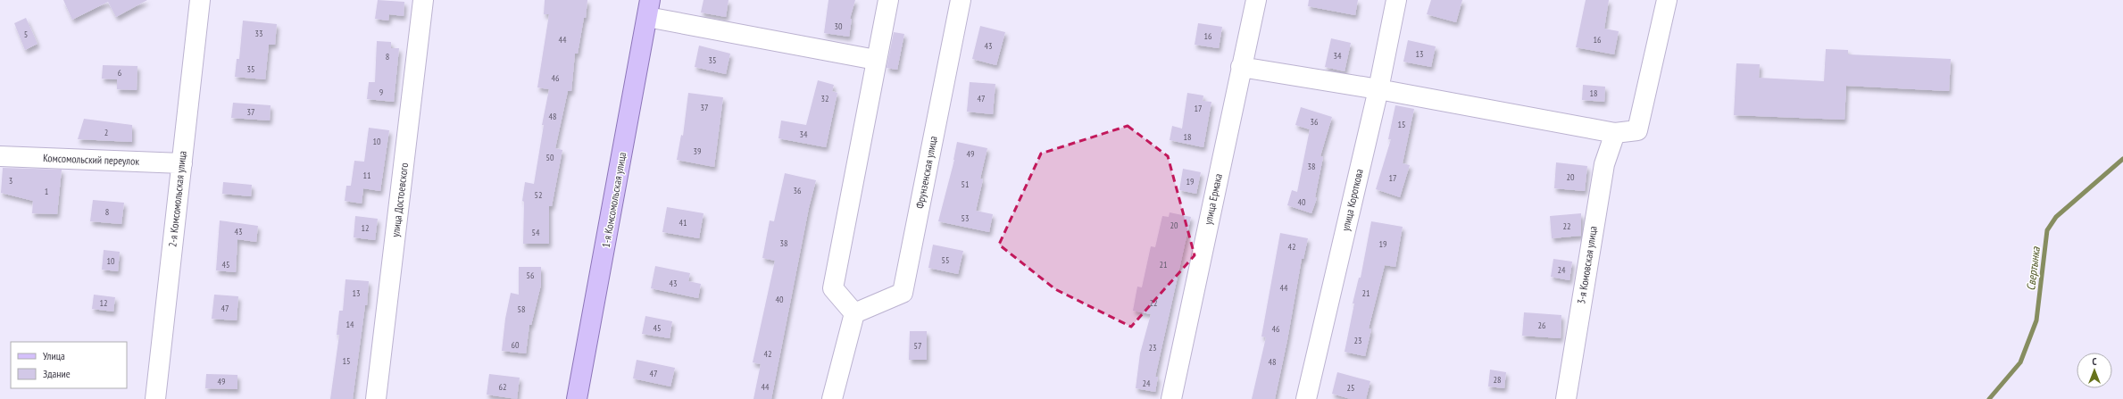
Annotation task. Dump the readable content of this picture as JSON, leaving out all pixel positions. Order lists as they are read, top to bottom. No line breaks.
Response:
{"streets":{"main road":["1-я Комсомольская улица"],"street":["Комсомольский переулок","Фрунзенская улица","2-я Комсомольская улица","улица Ермака","улица Достоевского","улица Короткова","3-я Комовская улица"]},"crossings":[["Комсомольский переулок","2-я Комсомольская улица"]],"water":["Свертынка"],"house_numbers":["30","33","5","16","44","16","43","13","34","8","35","35","6","46","9","18","32","47","37","17","37","48","36","15","2","34","18","10","39","49","50","38","11","20","17","3","19","51","36","1","52","40","8","53","41","20","22","12","43","54","38","19","42","55","10","45","21","24","56","43","44","13","21","40","12","22","47","58","14","26","45","46","23","60","57","23","42","15","48","47","28","49","24","62","44","25"],"legend":["Улица","Здание"],"north":"top"}
